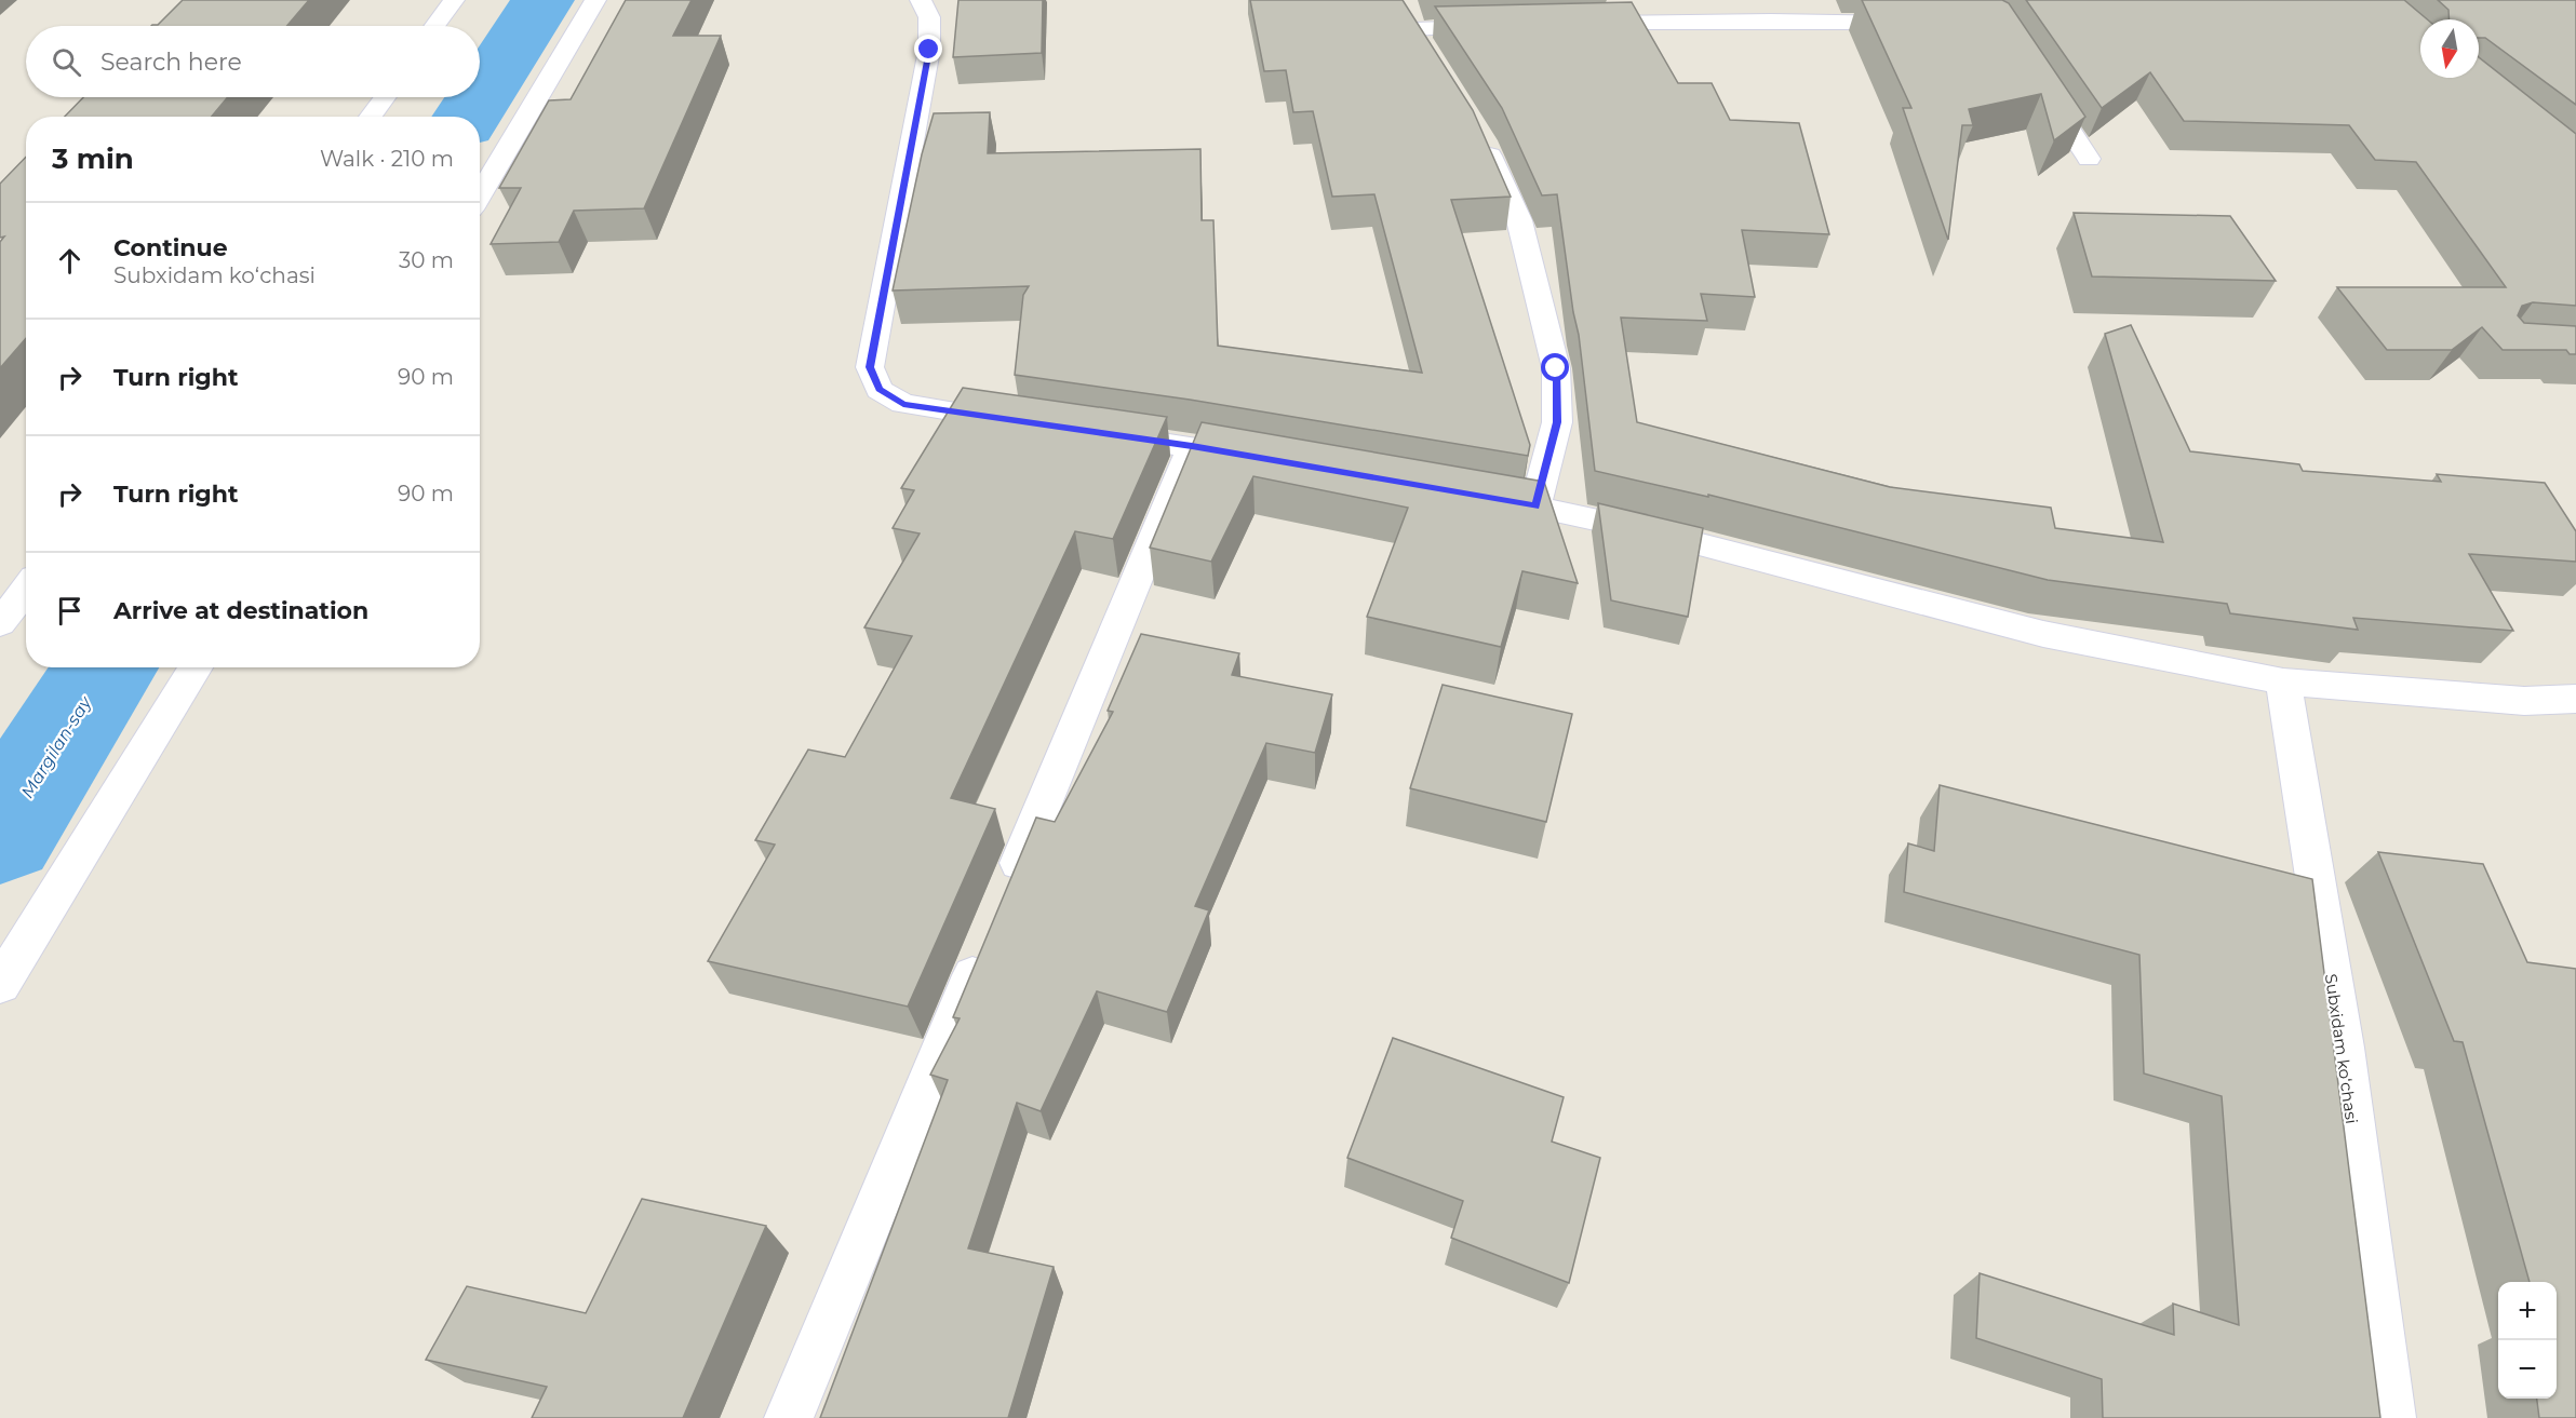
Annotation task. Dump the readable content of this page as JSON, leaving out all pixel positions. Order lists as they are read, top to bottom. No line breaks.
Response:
{"streets":{"street":["Subxidam koʻchasi"]},"water":["Margilan-say"],"north":"bottom","page":{"search":"Search here","heading":["3 min","Walk · 210 m"],"list":[["Continue","Subxidam koʻchasi","30 m"],["Turn right","90 m"],["Turn right","90 m"],"Arrive at destination"],"map_buttons":["+","−"]}}
